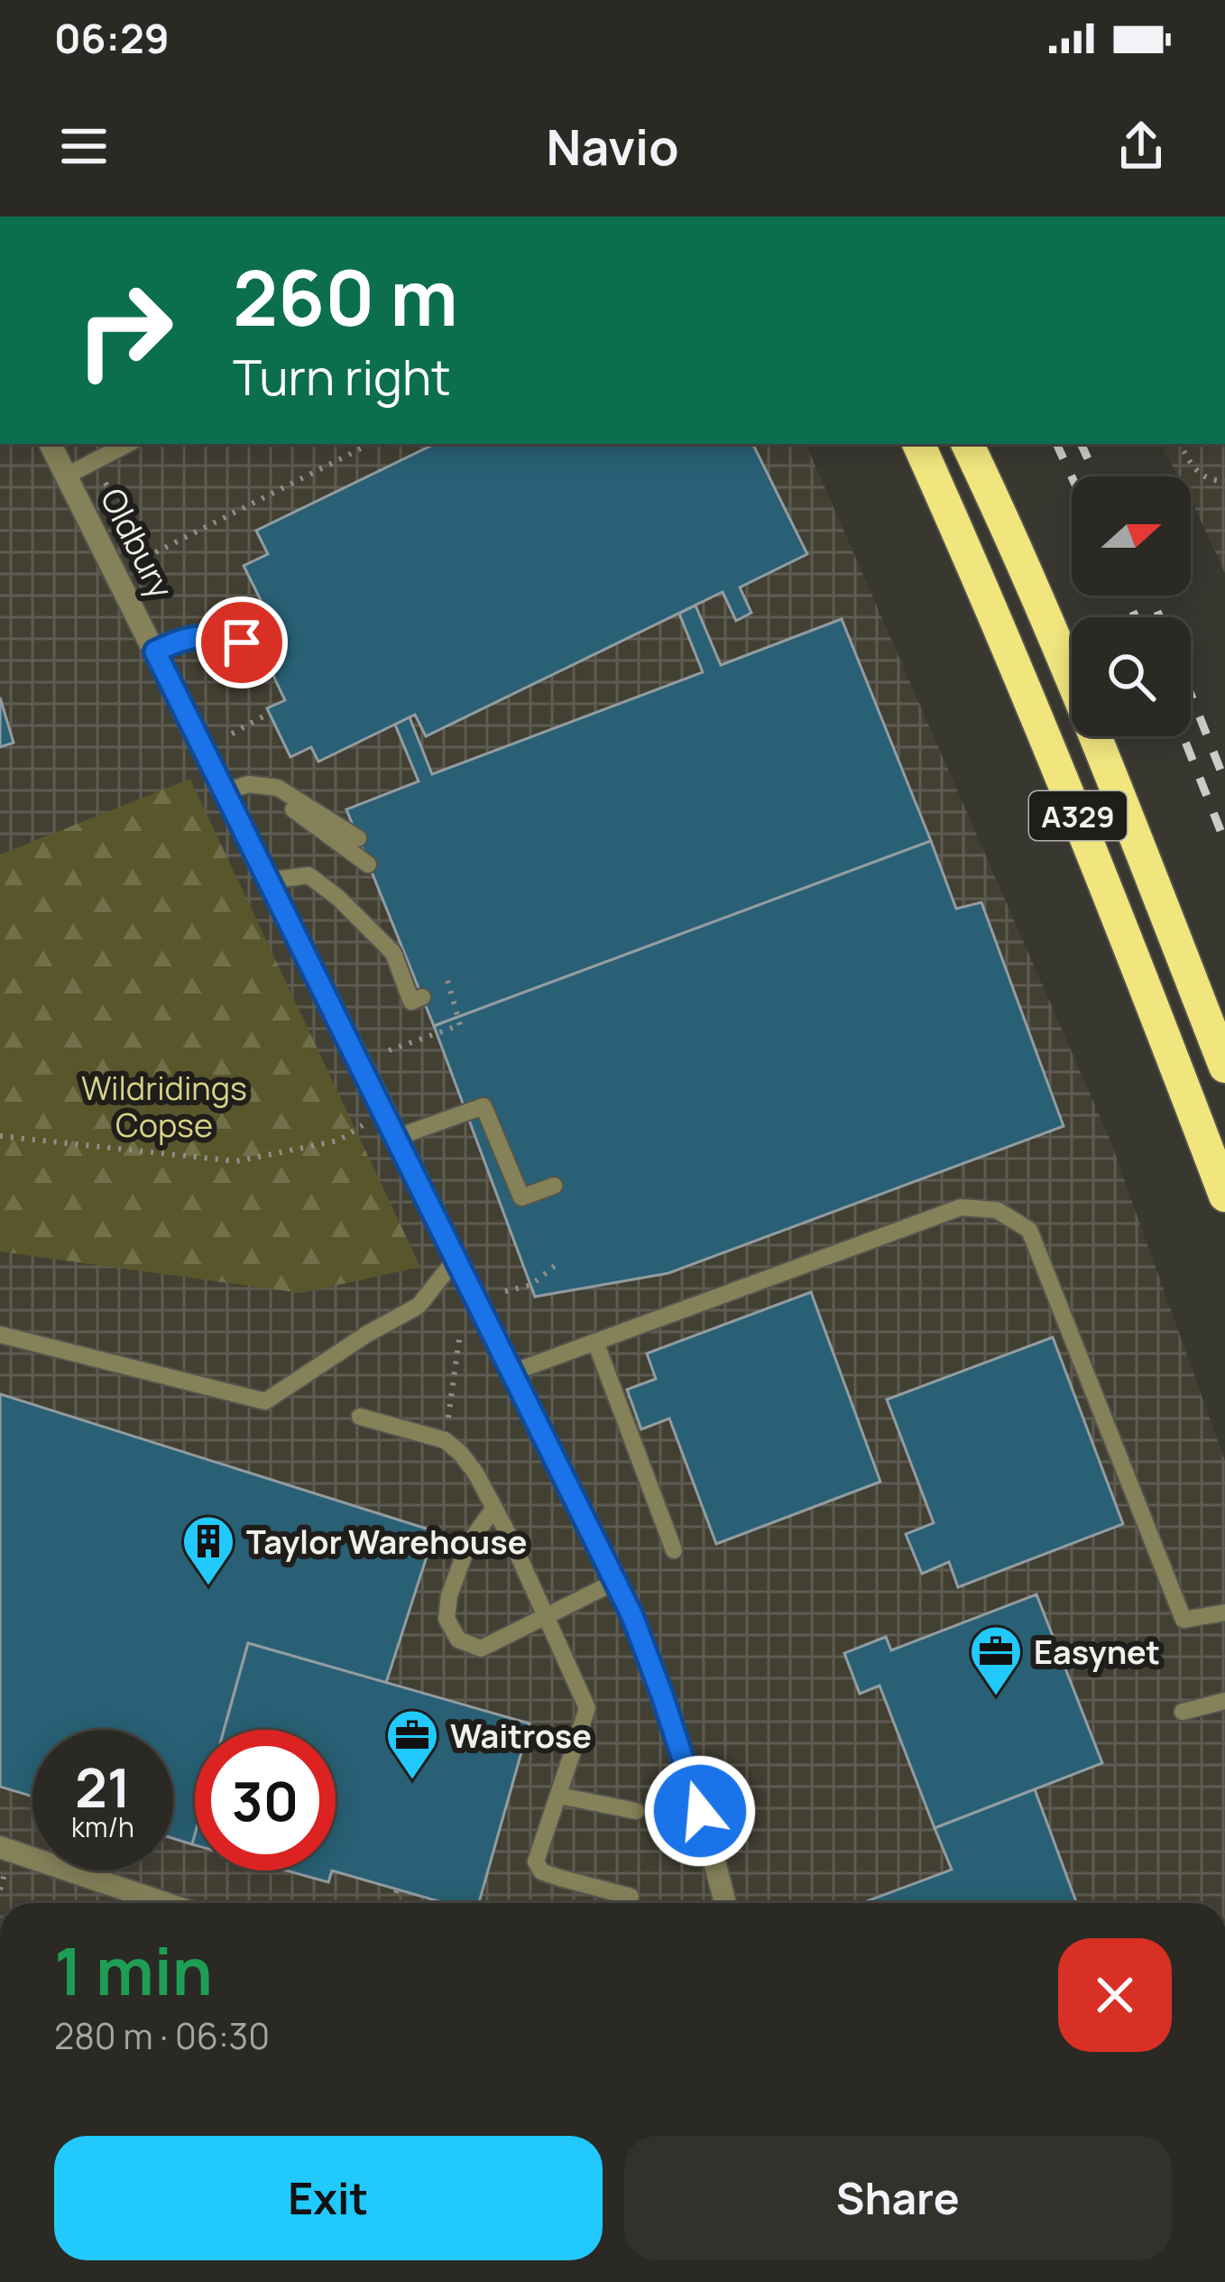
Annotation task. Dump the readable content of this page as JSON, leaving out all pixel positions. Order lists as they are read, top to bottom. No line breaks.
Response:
{"streets":{"highway":["A329"],"street":["Oldbury"]},"parks":["Wildridings Copse"],"places":{"building":["Taylor Warehouse"],"office":["Easynet","Waitrose"]},"north":"right","page":{"status":"06:29","header":"Navio","turn":["260 m","Turn right"],"speed":"21 km/h","limit":"30","heading":["1 min","280 m · 06:30"],"buttons":["Exit","Share"]}}
